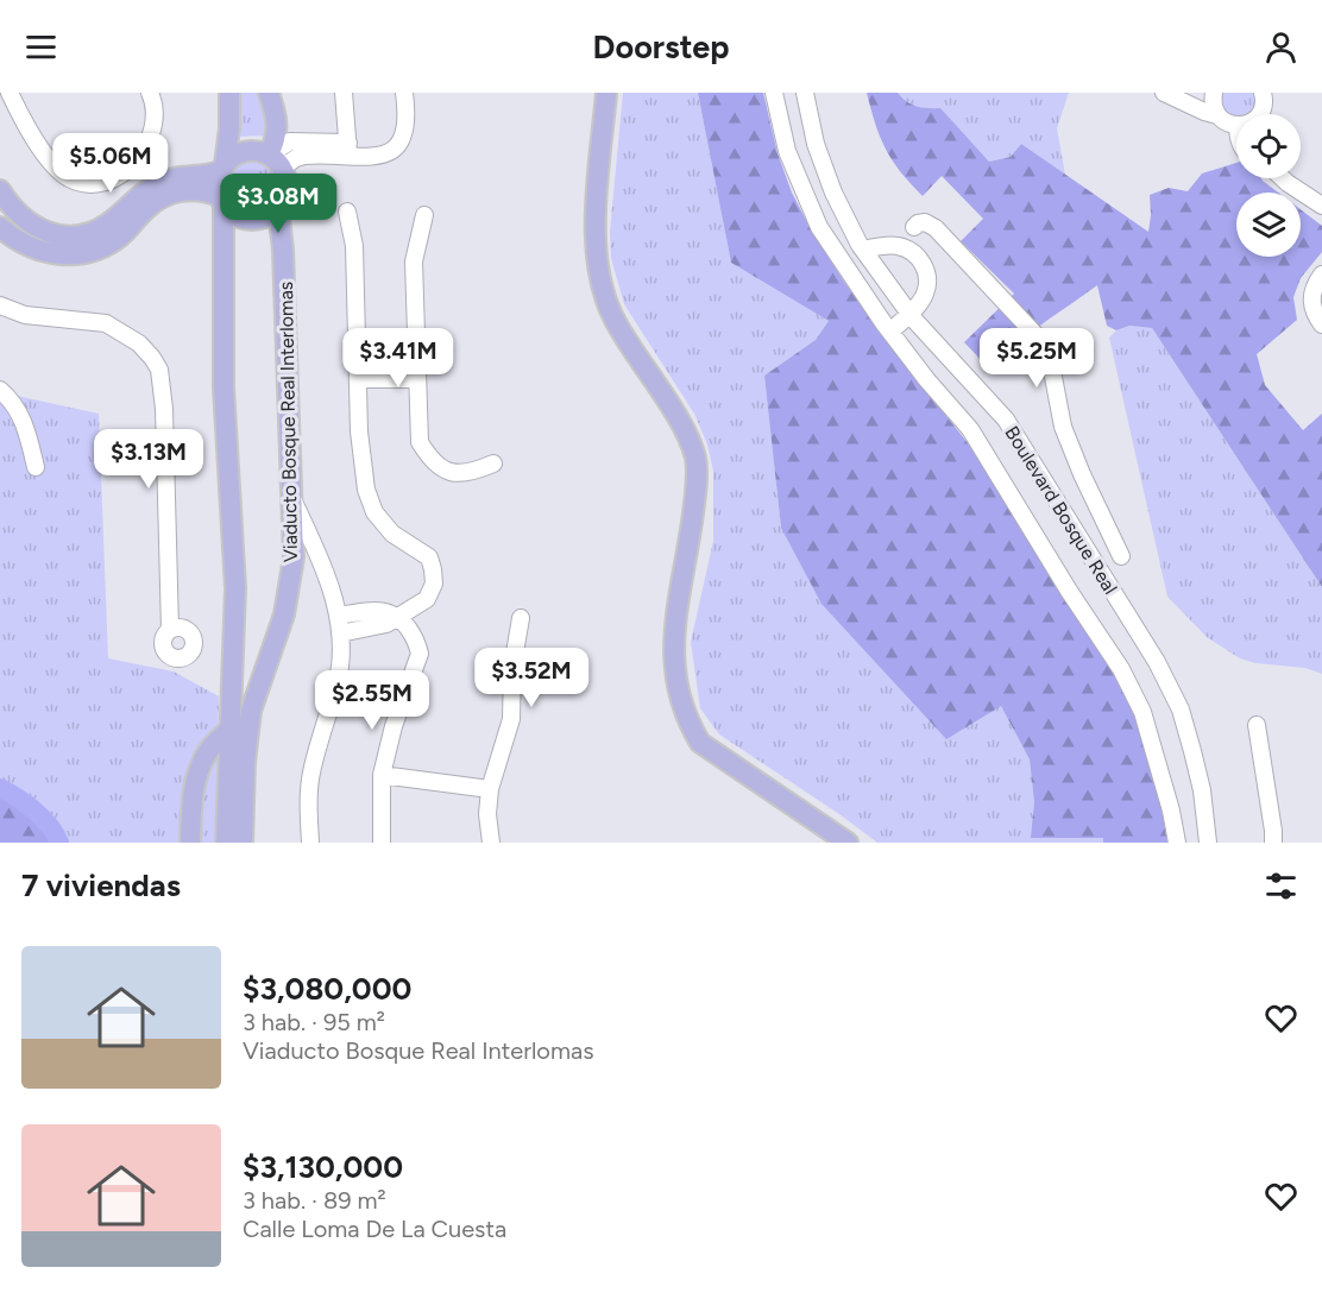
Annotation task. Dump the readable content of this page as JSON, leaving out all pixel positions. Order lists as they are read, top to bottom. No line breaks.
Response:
{"streets":{"main road":["Viaducto Bosque Real Interlomas"],"street":["Boulevard Bosque Real"]},"page":{"header":"Doorstep","price":["$5.06M","$3.08M","$3.41M","$5.25M","$3.13M","$3.52M","$2.55M"],"heading":"7 viviendas","list":[{"name":"$3,080,000","note":"3 hab. · 95 m² · Viaducto Bosque Real Interlomas"},{"name":"$3,130,000","note":"3 hab. · 89 m² · Calle Loma De La Cuesta"}]}}
